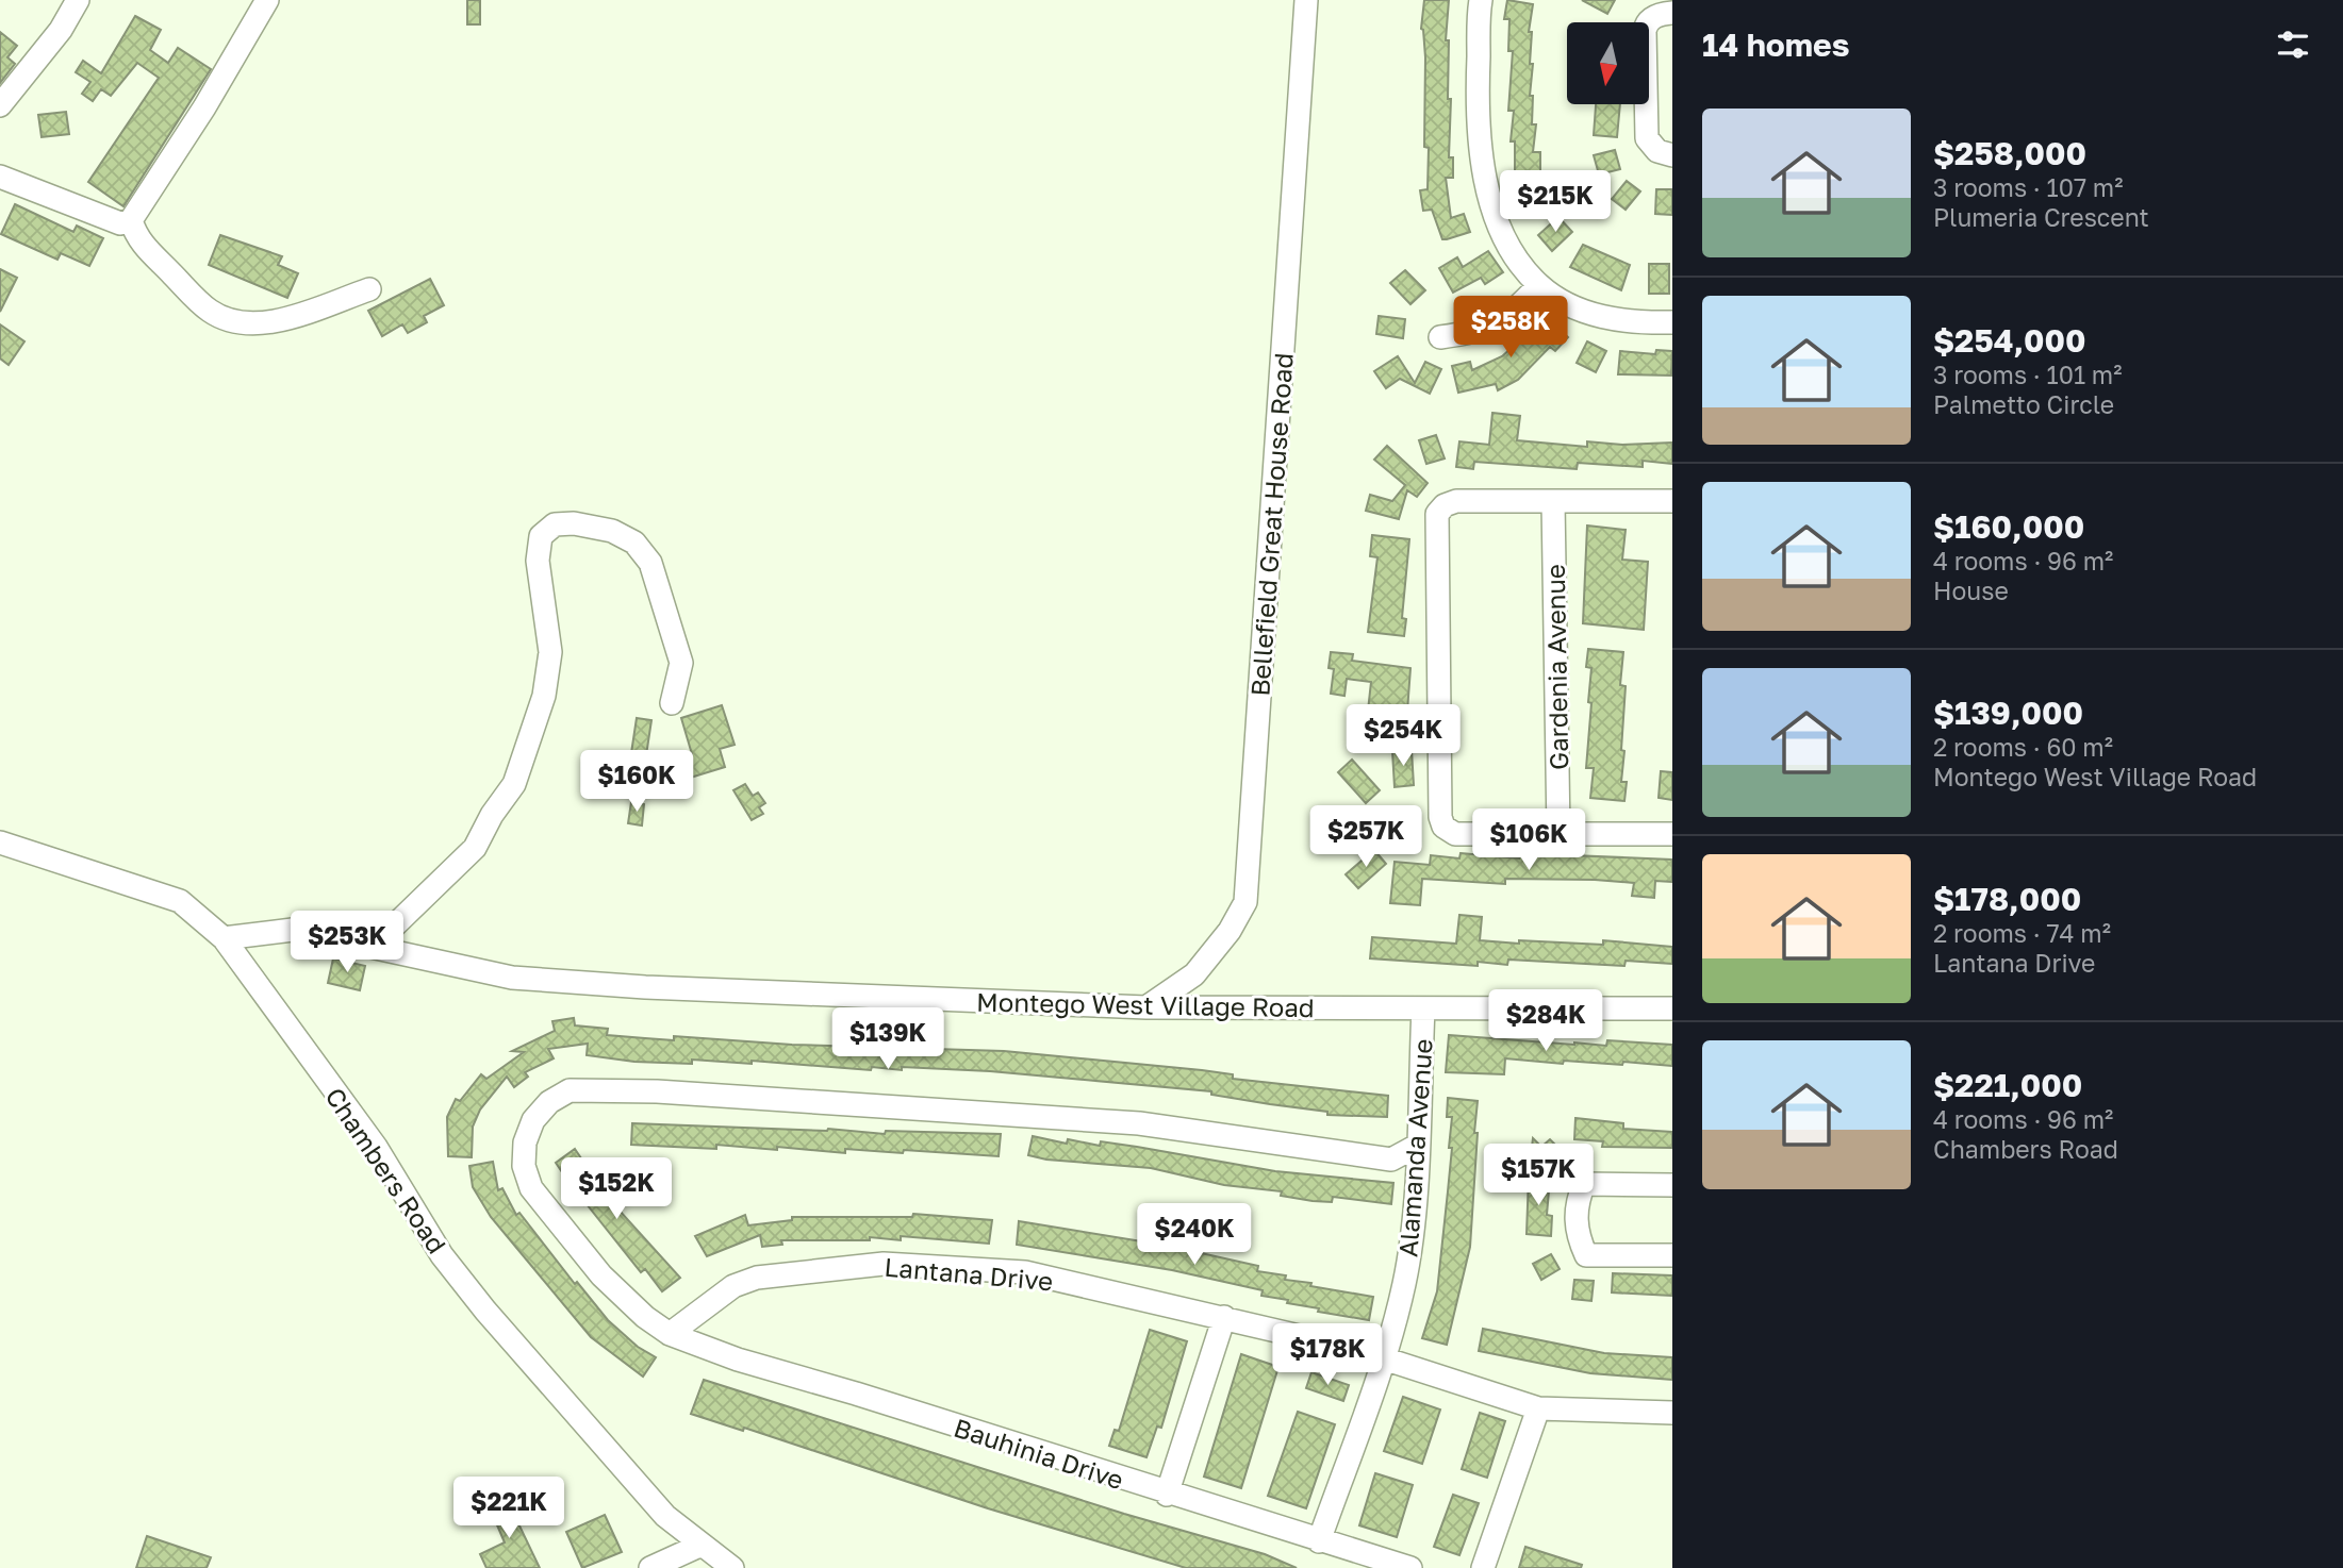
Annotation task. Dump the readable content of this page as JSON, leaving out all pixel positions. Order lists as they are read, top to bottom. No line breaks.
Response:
{"streets":{"street":["Bellefield Great House Road","Gardenia Avenue","Montego West Village Road","Alamanda Avenue","Chambers Road","Lantana Drive","Bauhinia Drive"]},"crossings":[["Bellefield Great House Road","Montego West Village Road"],["Montego West Village Road","Alamanda Avenue"],["Montego West Village Road","Chambers Road"],["Alamanda Avenue","Lantana Drive"],["Alamanda Avenue","Bauhinia Drive"],["Lantana Drive","Bauhinia Drive"]],"north":"bottom","page":{"heading":"14 homes","list":[{"name":"$258,000","note":"3 rooms · 107 m² · Plumeria Crescent"},{"name":"$254,000","note":"3 rooms · 101 m² · Palmetto Circle"},{"name":"$160,000","note":"4 rooms · 96 m² · House"},{"name":"$139,000","note":"2 rooms · 60 m² · Montego West Village Road"},{"name":"$178,000","note":"2 rooms · 74 m² · Lantana Drive"},{"name":"$221,000","note":"4 rooms · 96 m² · Chambers Road"}],"price":["$215K","$258K","$254K","$160K","$257K","$106K","$253K","$284K","$139K","$157K","$152K","$240K","$178K","$221K"]}}
